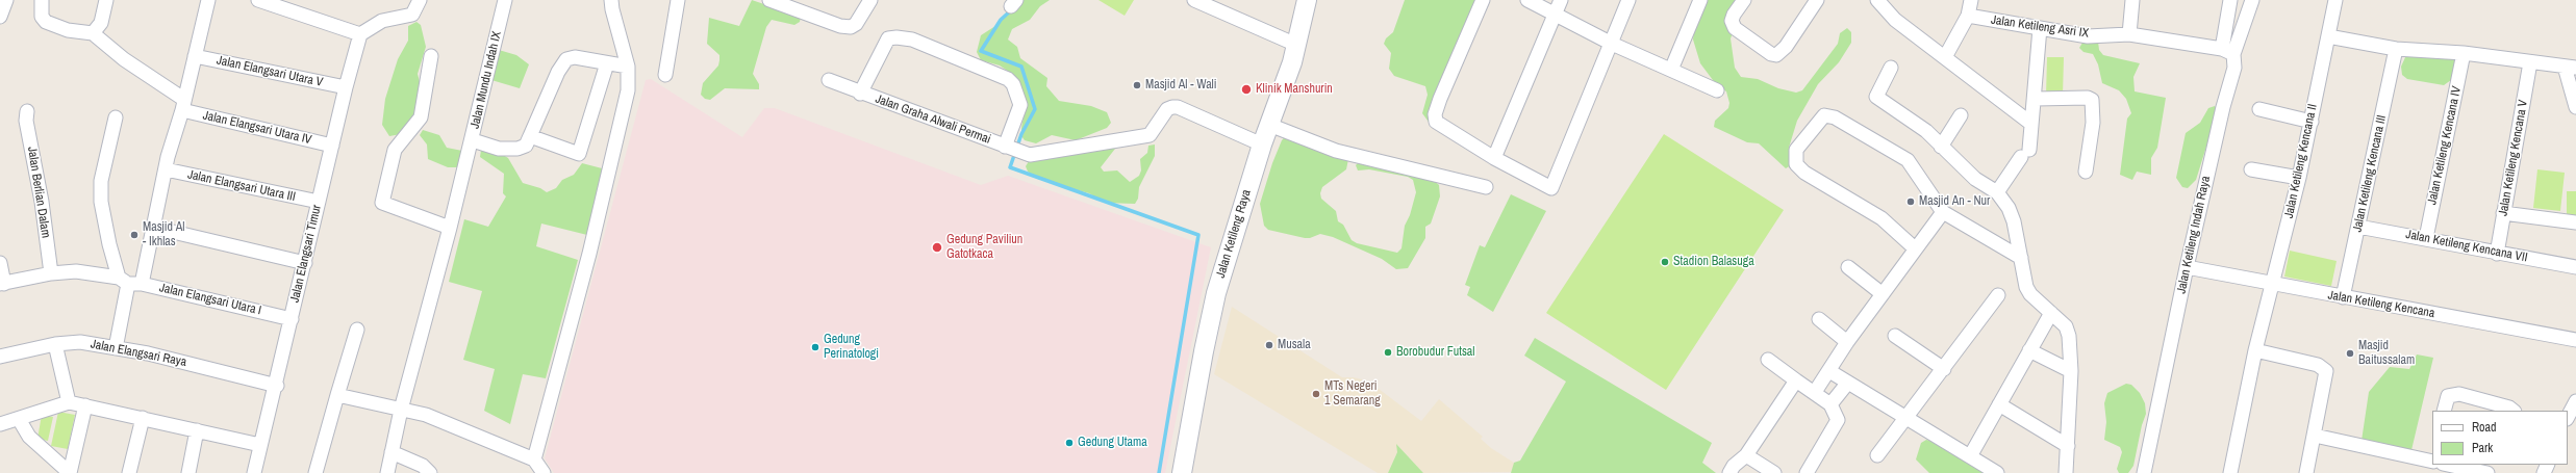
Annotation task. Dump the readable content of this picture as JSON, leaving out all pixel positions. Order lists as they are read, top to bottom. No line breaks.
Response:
{"streets":{"main road":["Jalan Ketileng Raya"],"street":["Jalan Ketileng Asri IX","Jalan Elangsari Utara V","Jalan Mundu Indah IX","Jalan Graha Alwali Permai","Jalan Elangsari Utara IV","Jalan Ketileng Kencana IV","Jalan Ketileng Kencana V","Jalan Ketileng Kencana II","Jalan Ketileng Kencana III","Jalan Elangsari Utara III","Jalan Berlian Dalam","Jalan Ketileng Indah Raya","Jalan Ketileng Kencana VII","Jalan Elangsari Timur","Jalan Elangsari Utara I","Jalan Ketileng Kencana","Jalan Elangsari Raya"]},"crossings":[["Jalan Ketileng Asri IX","Jalan Ketileng Indah Raya"],["Jalan Elangsari Utara V","Jalan Elangsari Timur"],["Jalan Elangsari Utara IV","Jalan Elangsari Timur"],["Jalan Ketileng Kencana IV","Jalan Ketileng Kencana VII"],["Jalan Ketileng Kencana V","Jalan Ketileng Kencana VII"],["Jalan Ketileng Kencana II","Jalan Ketileng Kencana"],["Jalan Ketileng Kencana III","Jalan Ketileng Kencana VII"],["Jalan Ketileng Kencana III","Jalan Ketileng Kencana"],["Jalan Elangsari Utara III","Jalan Elangsari Timur"],["Jalan Berlian Dalam","Jalan Elangsari Utara I"],["Jalan Ketileng Indah Raya","Jalan Ketileng Kencana"],["Jalan Elangsari Timur","Jalan Elangsari Utara I"],["Jalan Elangsari Timur","Jalan Elangsari Raya"]],"places":["Masjid Al - Wali","Klinik Manshurin","Masjid An - Nur","Masjid Al - Ikhlas","Gedung Paviliun Gatotkaca","Stadion Balasuga","Musala","Gedung Perinatologi","Borobudur Futsal","Masjid Baitussalam","MTs Negeri 1 Semarang","Gedung Utama"],"legend":["Road","Park"]}
